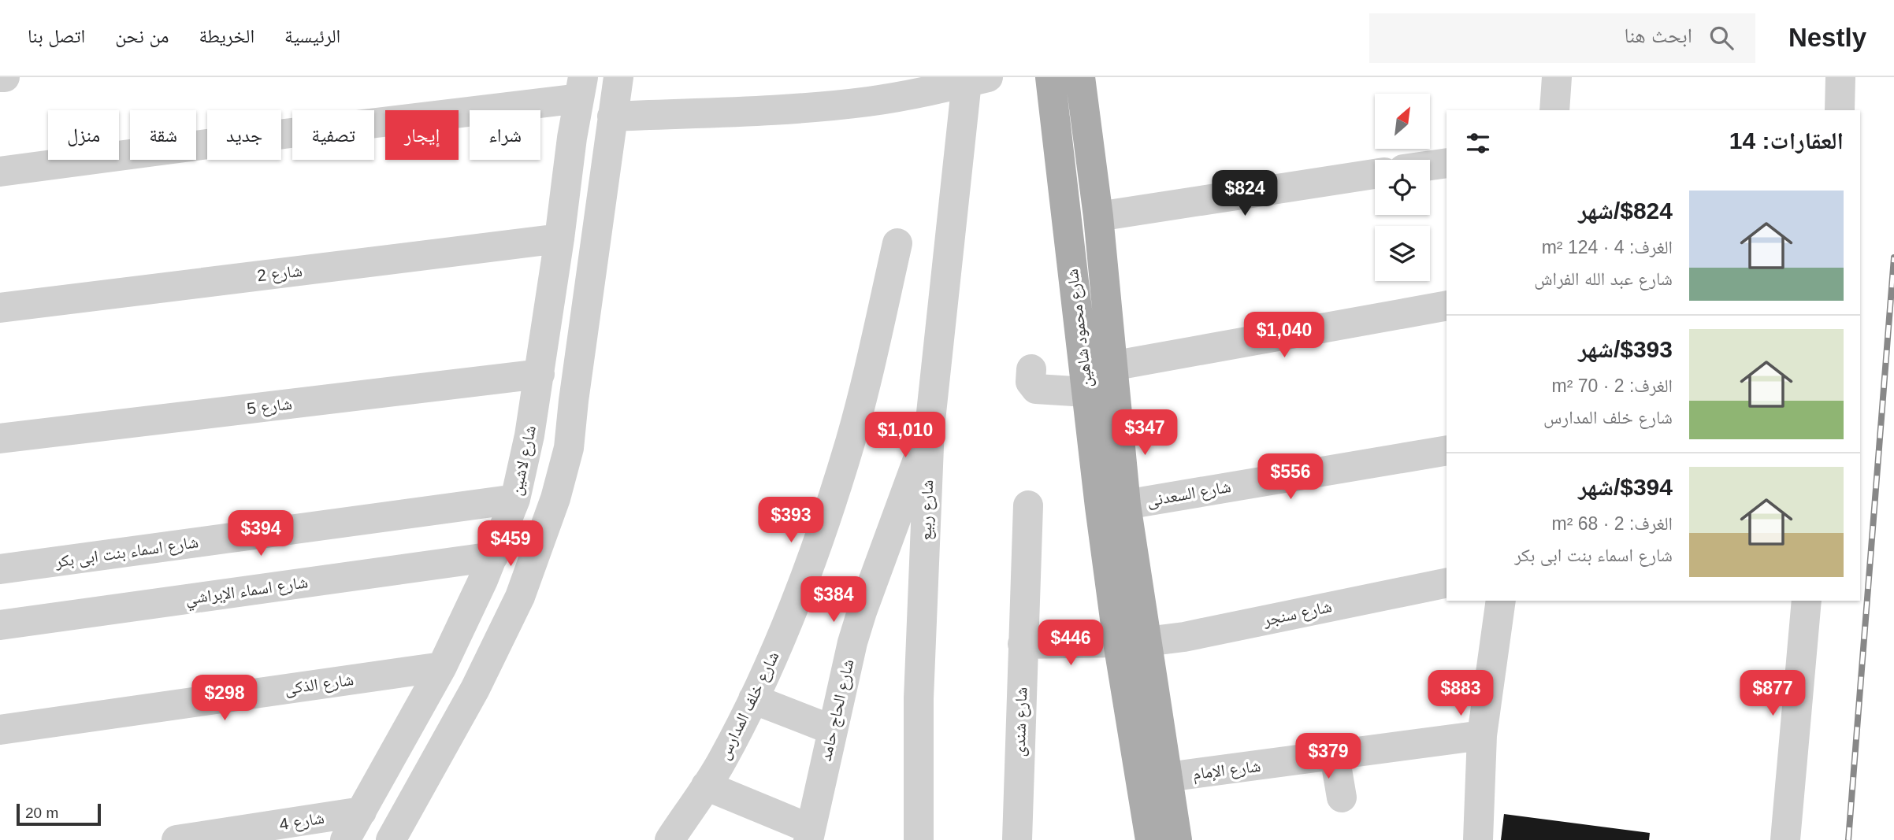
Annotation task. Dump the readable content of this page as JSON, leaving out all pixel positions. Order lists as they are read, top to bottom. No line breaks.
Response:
{"streets":{"main road":["شارع محمود شاهين"],"street":["شارع 2","شارع 5","شارع لاشين","شارع السعدنى","شارع ربيع","شارع اسماء بنت ابى بكر","شارع اسماء الإبراشي","شارع سنجر","شارع الذكى","شارع خلف المدارس","شارع الحاج حامد","شارع شندى","شارع الإمام","شارع 4"]},"crossings":[["شارع 2","شارع لاشين"],["شارع محمود شاهين","شارع السعدنى"],["شارع محمود شاهين","شارع سنجر"],["شارع محمود شاهين","شارع الإمام"],["شارع 5","شارع لاشين"],["شارع لاشين","شارع اسماء بنت ابى بكر"],["شارع لاشين","شارع اسماء الإبراشي"],["شارع لاشين","شارع الذكى"],["شارع لاشين","شارع 4"],["شارع ربيع","شارع الحاج حامد"],["شارع سنجر","شارع شندى"]],"scale_bar":"20 m","north":"top right","page":{"header":"Nestly","search":"ابحث هنا","nav":["الرئيسية","الخريطة","من نحن","اتصل بنا"],"chip":["شراء","إيجار","تصفية","جديد","شقة","منزل"],"heading":"العقارات: 14","price":["$824","$1,040","$347","$1,010","$556","$393","$394","$459","$384","$446","$883","$877","$298","$379"],"list":[{"name":"$824/شهر","note":"الغرف: 4 · 124 m² · شارع عبد الله الفراش"},{"name":"$393/شهر","note":"الغرف: 2 · 70 m² · شارع خلف المدارس"},{"name":"$394/شهر","note":"الغرف: 2 · 68 m² · شارع اسماء بنت ابى بكر"}],"scale":"20 m"}}
